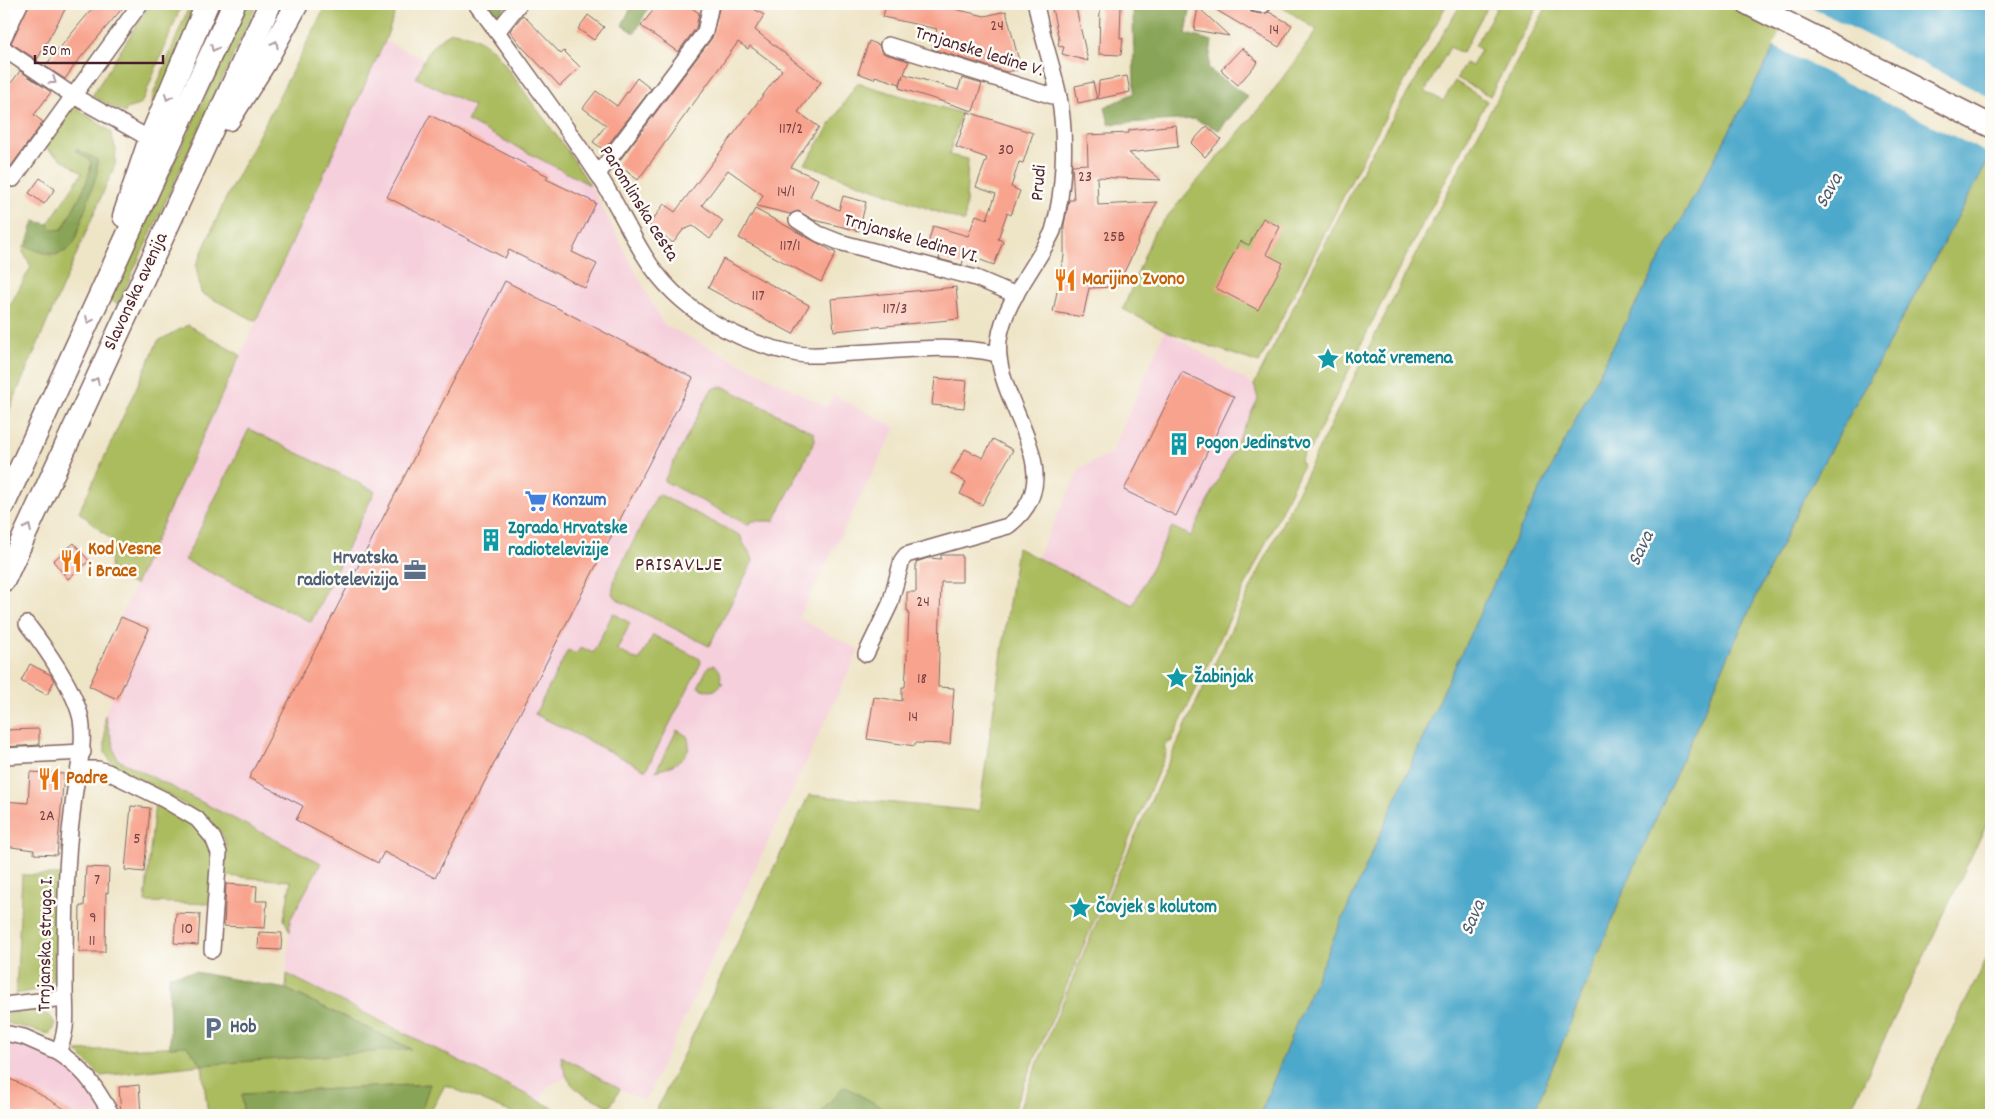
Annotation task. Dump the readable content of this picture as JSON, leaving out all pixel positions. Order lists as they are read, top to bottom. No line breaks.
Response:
{"streets":{"main road":["Slavonska avenija"],"street":["Trnjanske ledine V.","Prudi","Paromlinska cesta","Trnjanske ledine VI.","Trnjanska struga I."]},"crossings":[["Trnjanske ledine V.","Prudi"],["Prudi","Paromlinska cesta"],["Prudi","Trnjanske ledine VI."]],"districts":["PRISAVLJE"],"water":["Sava"],"places":{"restaurant":["Marijino Zvono","Kod Vesne i Brace","Padre"],"place":["Kotač vremena","Žabinjak","Čovjek s kolutom"],"building":["Pogon Jedinstvo","Zgrada Hrvatske radiotelevizije"],"supermarket":["Konzum"],"office":["Hrvatska radiotelevizija"],"parking":["Hob"]},"house_numbers":["24","14","117/2","30","23","14/1","25B","117/1","117","117/3","24","18","14","2A","5","7","9","10","11"],"scale_bar":"50 m"}
